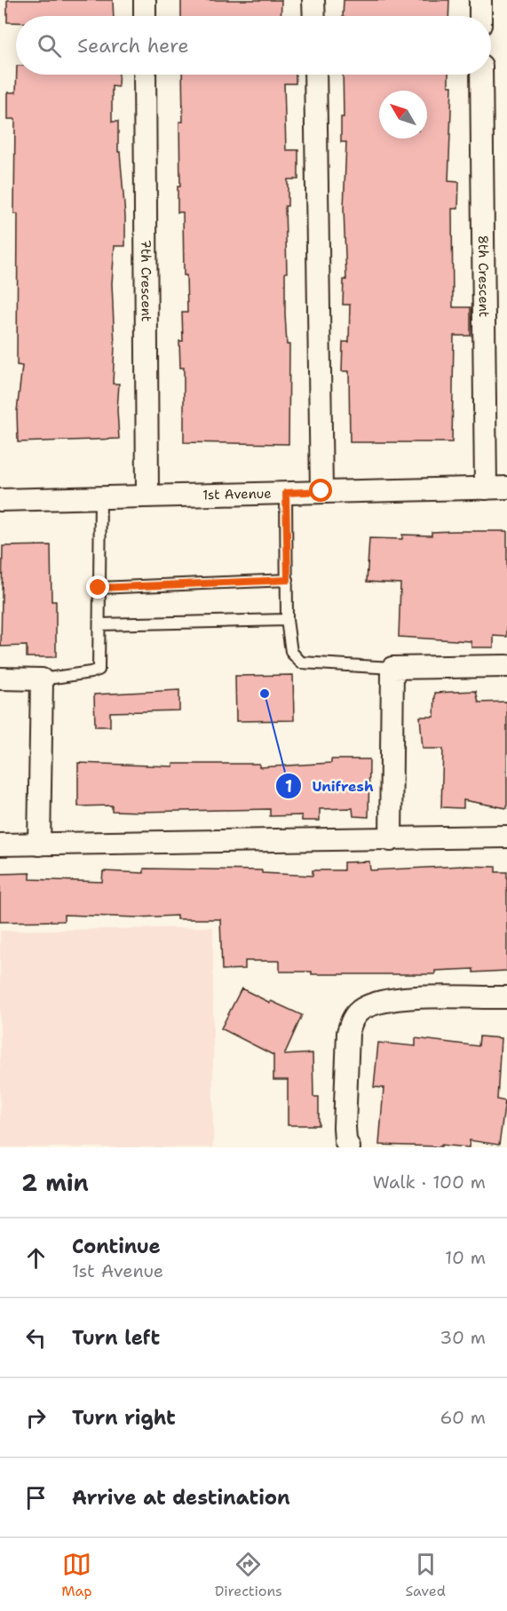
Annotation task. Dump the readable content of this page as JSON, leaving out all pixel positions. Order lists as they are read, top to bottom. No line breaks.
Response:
{"streets":{"street":["8th Crescent","7th Crescent","1st Avenue"]},"crossings":[["8th Crescent","1st Avenue"],["7th Crescent","1st Avenue"]],"places":["Unifresh"],"north":"top left","page":{"search":"Search here","heading":["2 min","Walk · 100 m"],"list":[["Continue","1st Avenue","10 m"],["Turn left","30 m"],["Turn right","60 m"],"Arrive at destination"],"nav":["Map","Directions","Saved"]}}
